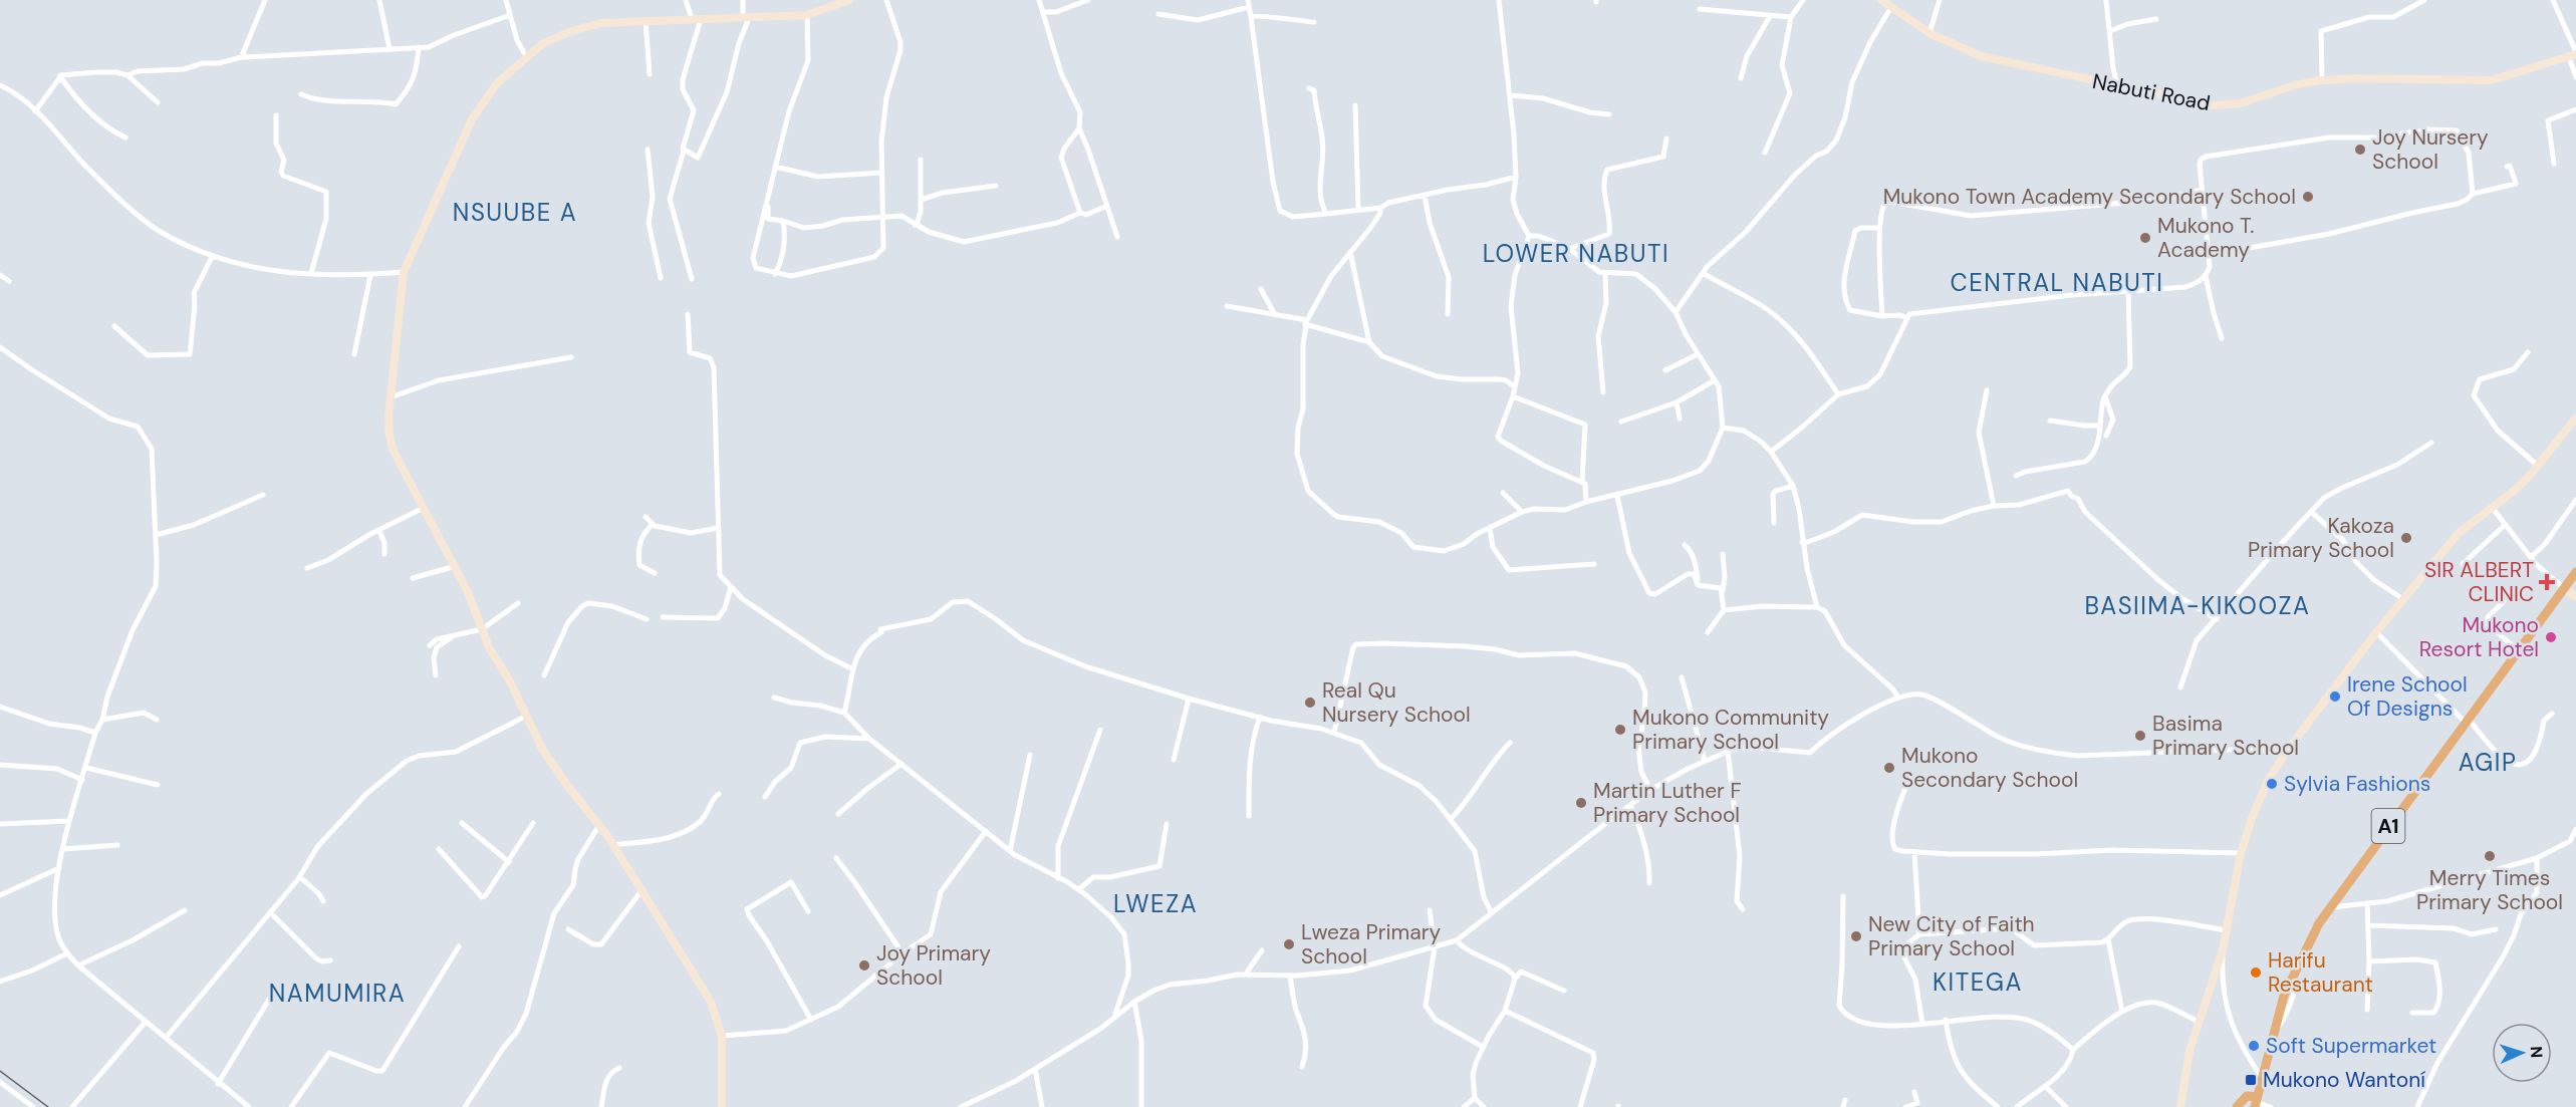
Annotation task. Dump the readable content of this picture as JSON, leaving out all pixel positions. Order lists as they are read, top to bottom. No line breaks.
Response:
{"streets":{"highway":["A1"],"street":["Nabuti Road"]},"districts":["NSUUBE A","LOWER NABUTI","CENTRAL NABUTI","BASIIMA-KIKOOZA","AGIP","LWEZA","KITEGA","NAMUMIRA"],"places":{"other":["Joy Nursery School","Mukono Town Academy Secondary School","Mukono T. Academy","Kakoza Primary School","Mukono Resort Hotel","Irene School Of Designs","Real Qu Nursery School","Mukono Community Primary School","Basima Primary School","Mukono Secondary School","Sylvia Fashions","Martin Luther F Primary School","Merry Times Primary School","New City of Faith Primary School","Lweza Primary School","Joy Primary School","Harifu Restaurant","Soft Supermarket"],"health":["SIR ALBERT CLINIC"],"transit":["Mukono Wantoní"]},"north":"right"}
